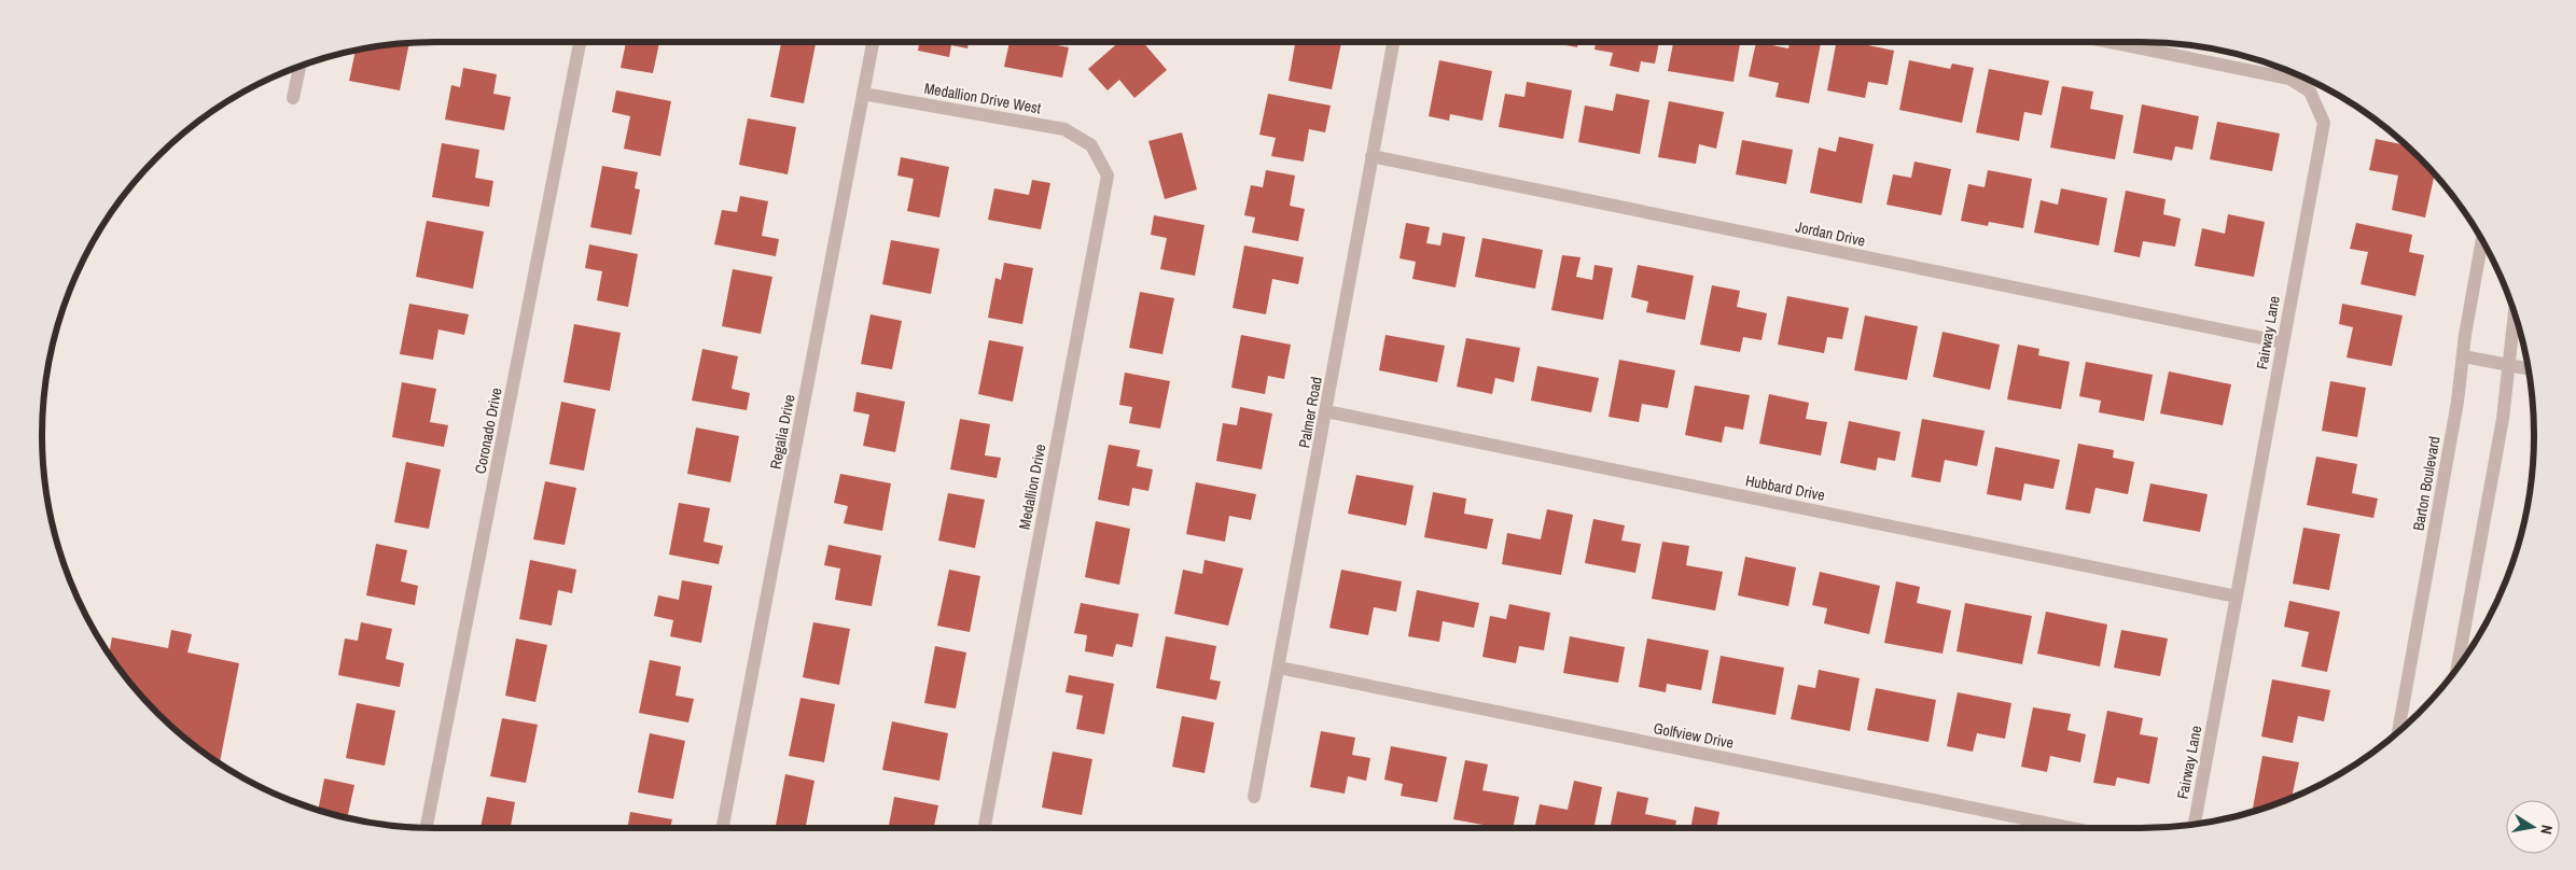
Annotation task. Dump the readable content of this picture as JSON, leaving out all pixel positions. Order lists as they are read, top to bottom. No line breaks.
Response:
{"streets":{"street":["Medallion Drive West","Jordan Drive","Fairway Lane","Palmer Road","Coronado Drive","Regalia Drive","Barton Boulevard","Medallion Drive","Hubbard Drive","Golfview Drive"]},"crossings":[["Medallion Drive West","Regalia Drive"],["Medallion Drive West","Medallion Drive"],["Jordan Drive","Fairway Lane"],["Jordan Drive","Palmer Road"],["Fairway Lane","Hubbard Drive"],["Palmer Road","Hubbard Drive"],["Palmer Road","Golfview Drive"]],"north":"right"}
